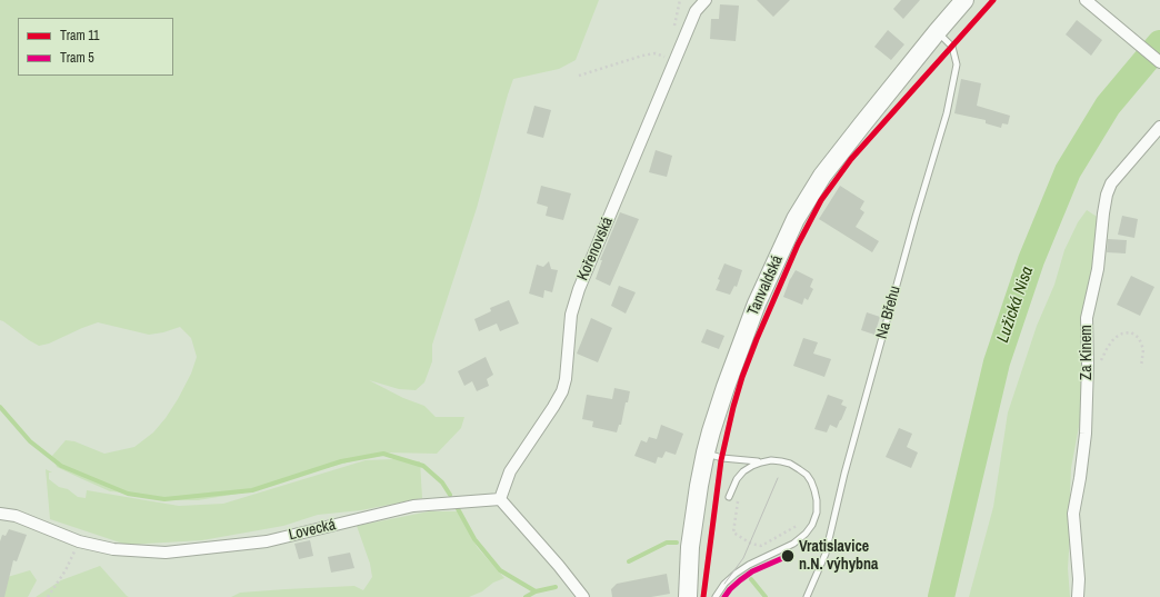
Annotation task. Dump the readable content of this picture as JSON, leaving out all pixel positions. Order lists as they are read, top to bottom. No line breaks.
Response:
{"streets":{"main road":["Tanvaldská"],"street":["Kořenovská","Za Kinem","Lovecká"],"lane":["Na Břehu"]},"crossings":[["Kořenovská","Lovecká"],["Tanvaldská","Na Břehu"]],"water":["Lužická Nisa"],"places":["Vratislavice n.N. výhybna"],"lines":["tram line 11","tram line 5"],"legend":["Tram 11","Tram 5"]}
